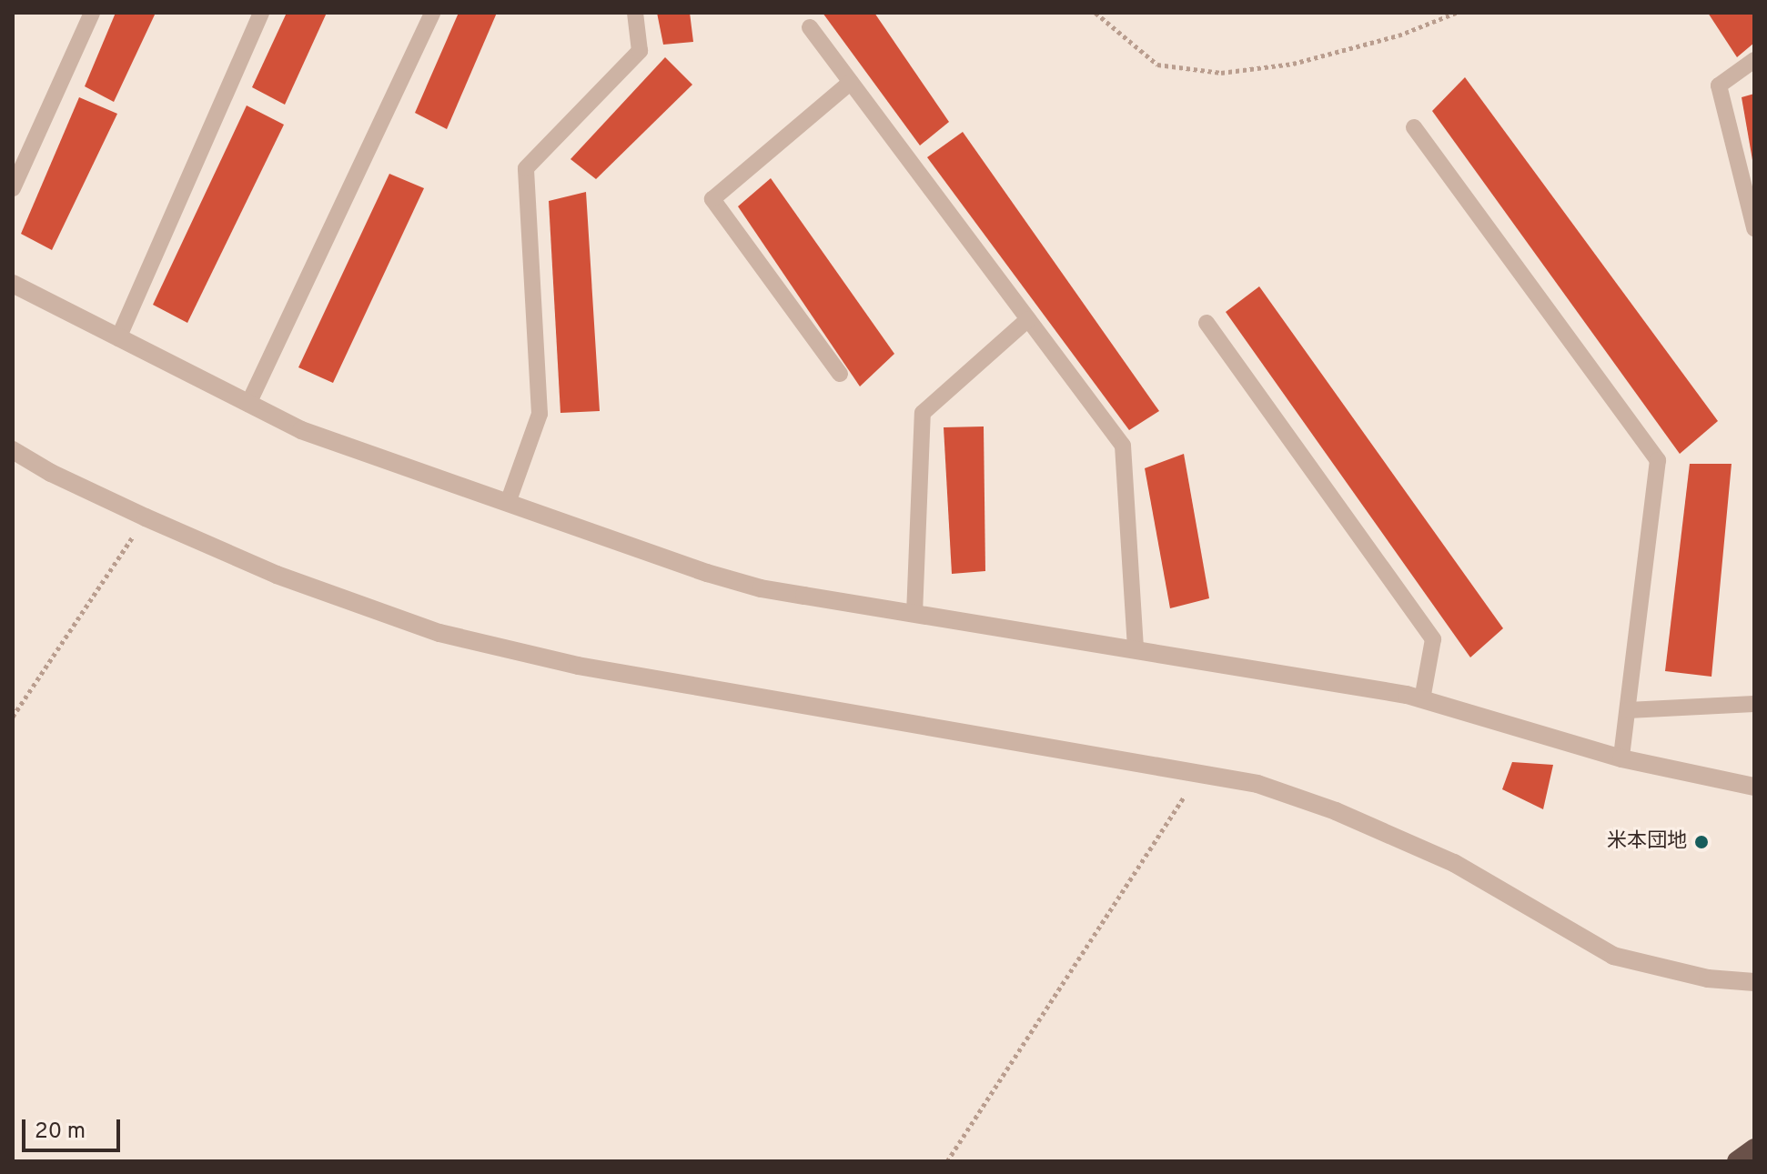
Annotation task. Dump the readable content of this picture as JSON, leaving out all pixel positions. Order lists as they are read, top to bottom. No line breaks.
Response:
{"places":["米本団地"],"scale_bar":"20 m"}
